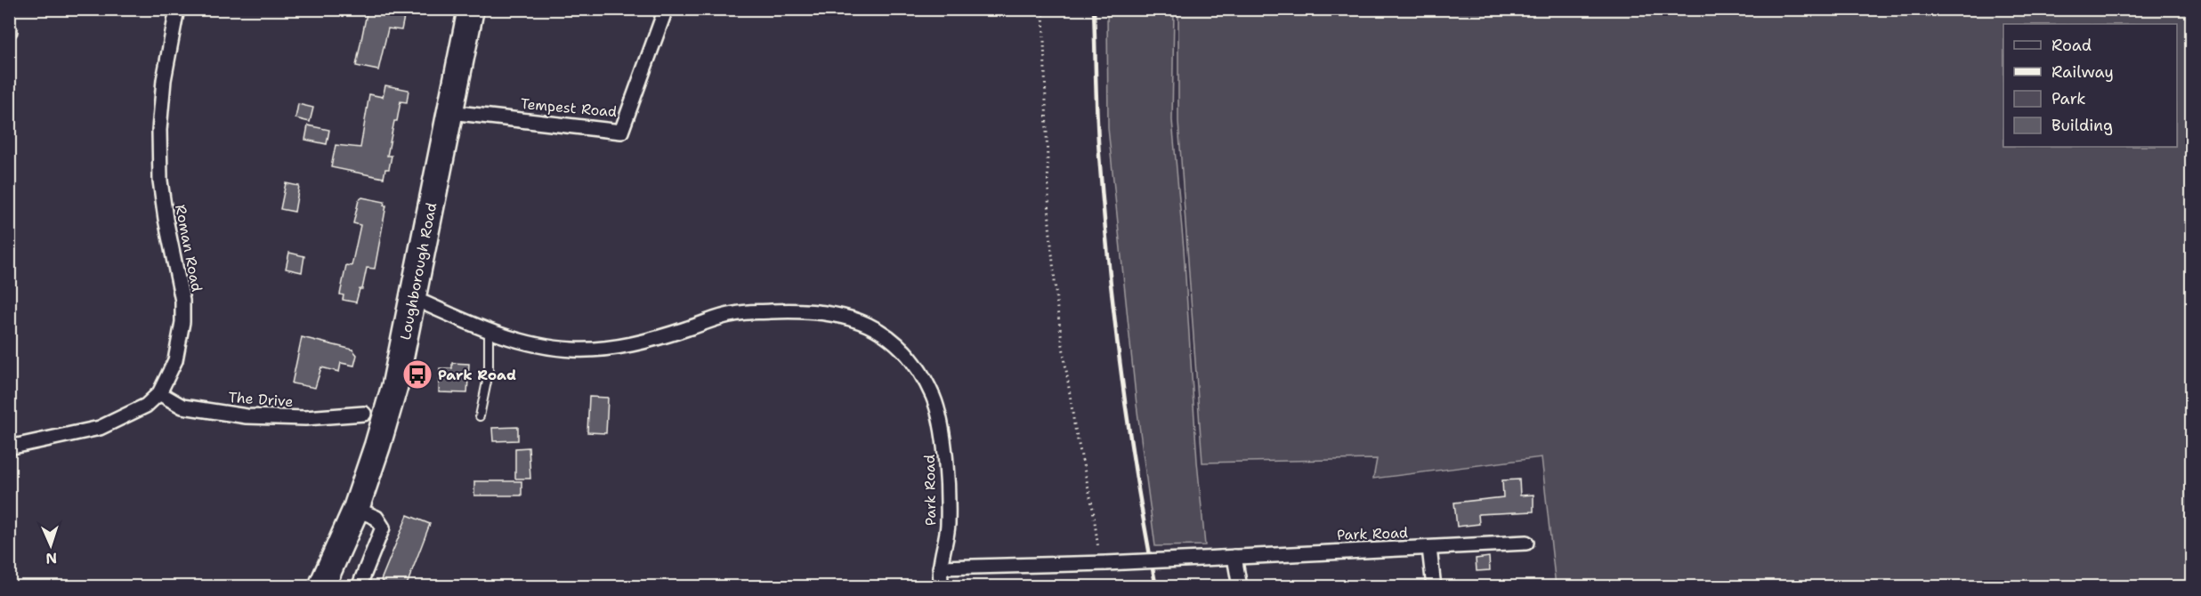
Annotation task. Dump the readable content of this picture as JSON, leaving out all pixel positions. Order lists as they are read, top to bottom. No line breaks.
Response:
{"streets":{"highway":["Loughborough Road"],"street":["Tempest Road","Roman Road","The Drive","Park Road"]},"crossings":[["Tempest Road","Loughborough Road"],["Roman Road","The Drive"],["Loughborough Road","Park Road"]],"places":{"bus stop":["Park Road"]},"legend":["Road","Railway","Park","Building"],"north":"bottom"}
